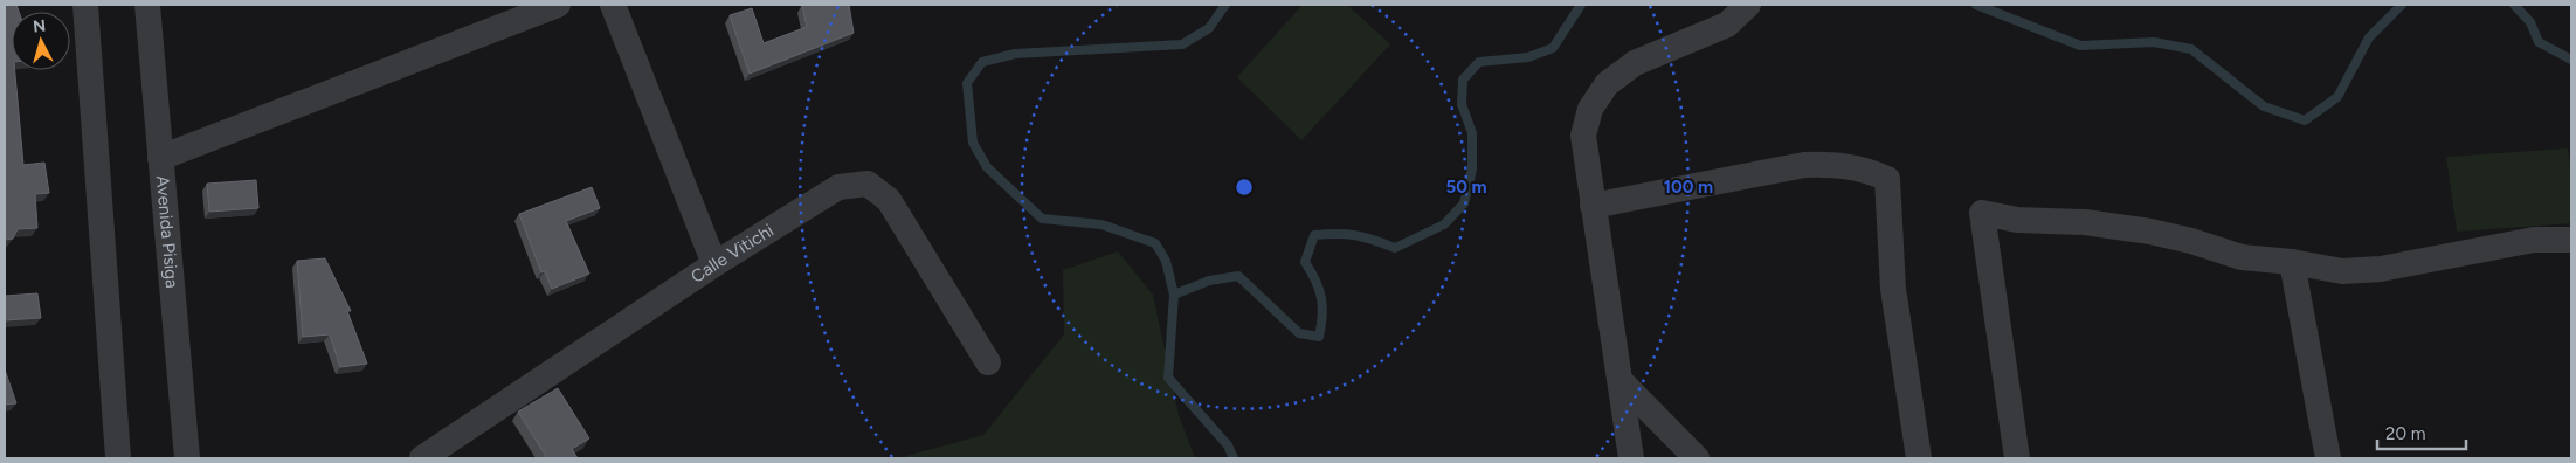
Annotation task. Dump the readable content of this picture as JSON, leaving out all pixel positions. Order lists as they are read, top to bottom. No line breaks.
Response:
{"streets":{"street":["Avenida Pisiga","Calle Vitichi"]},"scale_bar":"20 m","north":"top","rings":["50 m","100 m"]}
